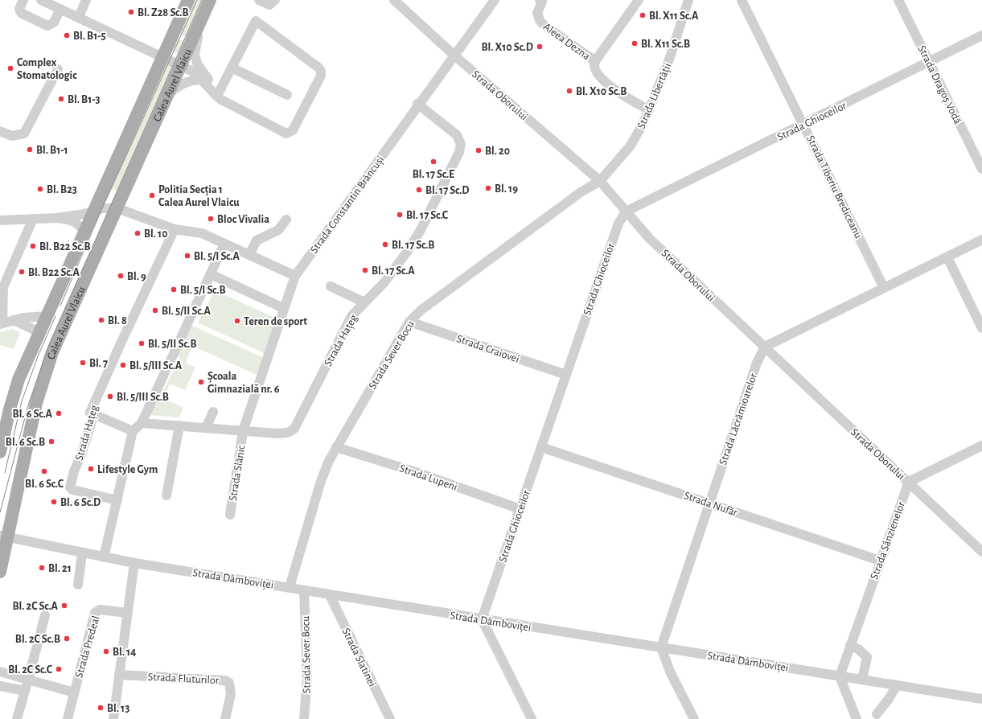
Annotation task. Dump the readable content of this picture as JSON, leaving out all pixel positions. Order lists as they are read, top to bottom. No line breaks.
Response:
{"streets":{"main road":["Calea Aurel Vlaicu"],"street":["Aleea Dezna","Strada Dragoș Vodă","Strada Oborului","Strada Libertății","Strada Ghioceilor","Strada Tiberiu Brediceanu","Strada Constantin Brâncuși","Strada Hațeg","Strada Craiovei","Strada Sever Bocu","Strada Lăcrămioarelor","Strada Slănic","Strada Lupeni","Strada Nufăr","Strada Sânzienelor","Strada Dâmboviței","Strada Predeal","Strada Slatinei","Strada Fluturilor"]},"crossings":[["Aleea Dezna","Strada Libertății"],["Strada Dragoș Vodă","Strada Ghioceilor"],["Calea Aurel Vlaicu","Strada Dâmboviței"],["Strada Oborului","Strada Libertății"],["Strada Oborului","Strada Ghioceilor"],["Strada Oborului","Strada Constantin Brâncuși"],["Strada Oborului","Strada Sever Bocu"],["Strada Oborului","Strada Lăcrămioarelor"],["Strada Oborului","Strada Sânzienelor"],["Strada Libertății","Strada Sever Bocu"],["Strada Ghioceilor","Strada Tiberiu Brediceanu"],["Strada Ghioceilor","Strada Craiovei"],["Strada Ghioceilor","Strada Lupeni"],["Strada Ghioceilor","Strada Nufăr"],["Strada Ghioceilor","Strada Dâmboviței"],["Strada Constantin Brâncuși","Strada Hațeg"],["Strada Constantin Brâncuși","Strada Slănic"],["Strada Hațeg","Strada Slănic"],["Strada Craiovei","Strada Sever Bocu"],["Strada Sever Bocu","Strada Lupeni"],["Strada Sever Bocu","Strada Dâmboviței"],["Strada Lăcrămioarelor","Strada Nufăr"],["Strada Lăcrămioarelor","Strada Dâmboviței"],["Strada Nufăr","Strada Sânzienelor"],["Strada Sânzienelor","Strada Dâmboviței"],["Strada Dâmboviței","Strada Slatinei"]],"places":["Bl. Z28 Sc.B","Bl. X11 Sc.A","Bl. B1-5","Bl. X11 Sc.B","Bl. X10 Sc.D","Complex Stomatologic","Bl. X10 Sc.B","Bl. B1-3","Bl. B1-1","Bl. 20","Bl. 17 Sc.E","Bl. 19","Bl. B23","Bl. 17 Sc.D","Politia Secția 1 Calea Aurel Vlaicu","Bl. 17 Sc.C","Bloc Vivalia","Bl. 10","Bl. 17 Sc.B","Bl. B22 Sc.B","Bl. 5/I Sc.A","Bl. 17 Sc.A","Bl. B22 Sc.A","Bl. 9","Bl. 5/I Sc.B","Bl. 5/II Sc.A","Bl. 8","Teren de sport","Bl. 5/II Sc.B","Bl. 7","Bl. 5/III Sc.A","Școala Gimnazială nr. 6","Bl. 5/III Sc.B","Bl. 6 Sc.A","Bl. 6 Sc.B","Lifestyle Gym","Bl. 6 Sc.C","Bl. 6 Sc.D","Bl. 21","Bl. 2C Sc.A","Bl. 2C Sc.B","Bl. 14","Bl. 2C Sc.C","Bl. 13"]}
